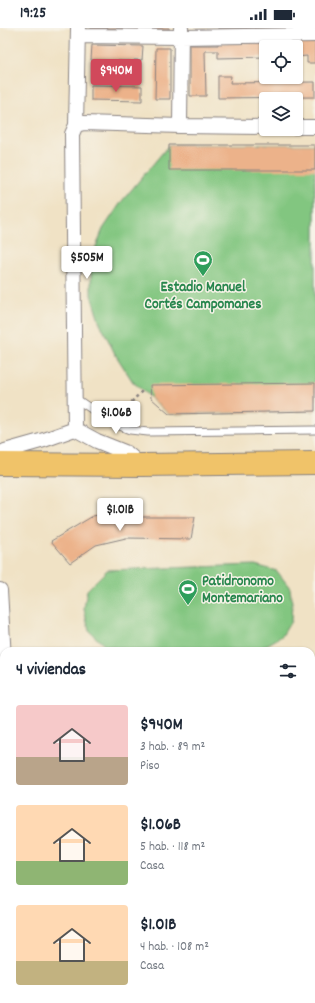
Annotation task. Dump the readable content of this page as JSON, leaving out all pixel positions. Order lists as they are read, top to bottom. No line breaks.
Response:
{"places":{"sports":["Estadio Manuel Cortés Campomanes","Patidronomo Montemariano"]},"page":{"status":"19:25","price":["$940M","$505M","$1.06B","$1.01B"],"heading":"4 viviendas","list":[{"name":"$940M","note":"3 hab. · 89 m² · Piso"},{"name":"$1.06B","note":"5 hab. · 118 m² · Casa"},{"name":"$1.01B","note":"4 hab. · 108 m² · Casa"}]}}
